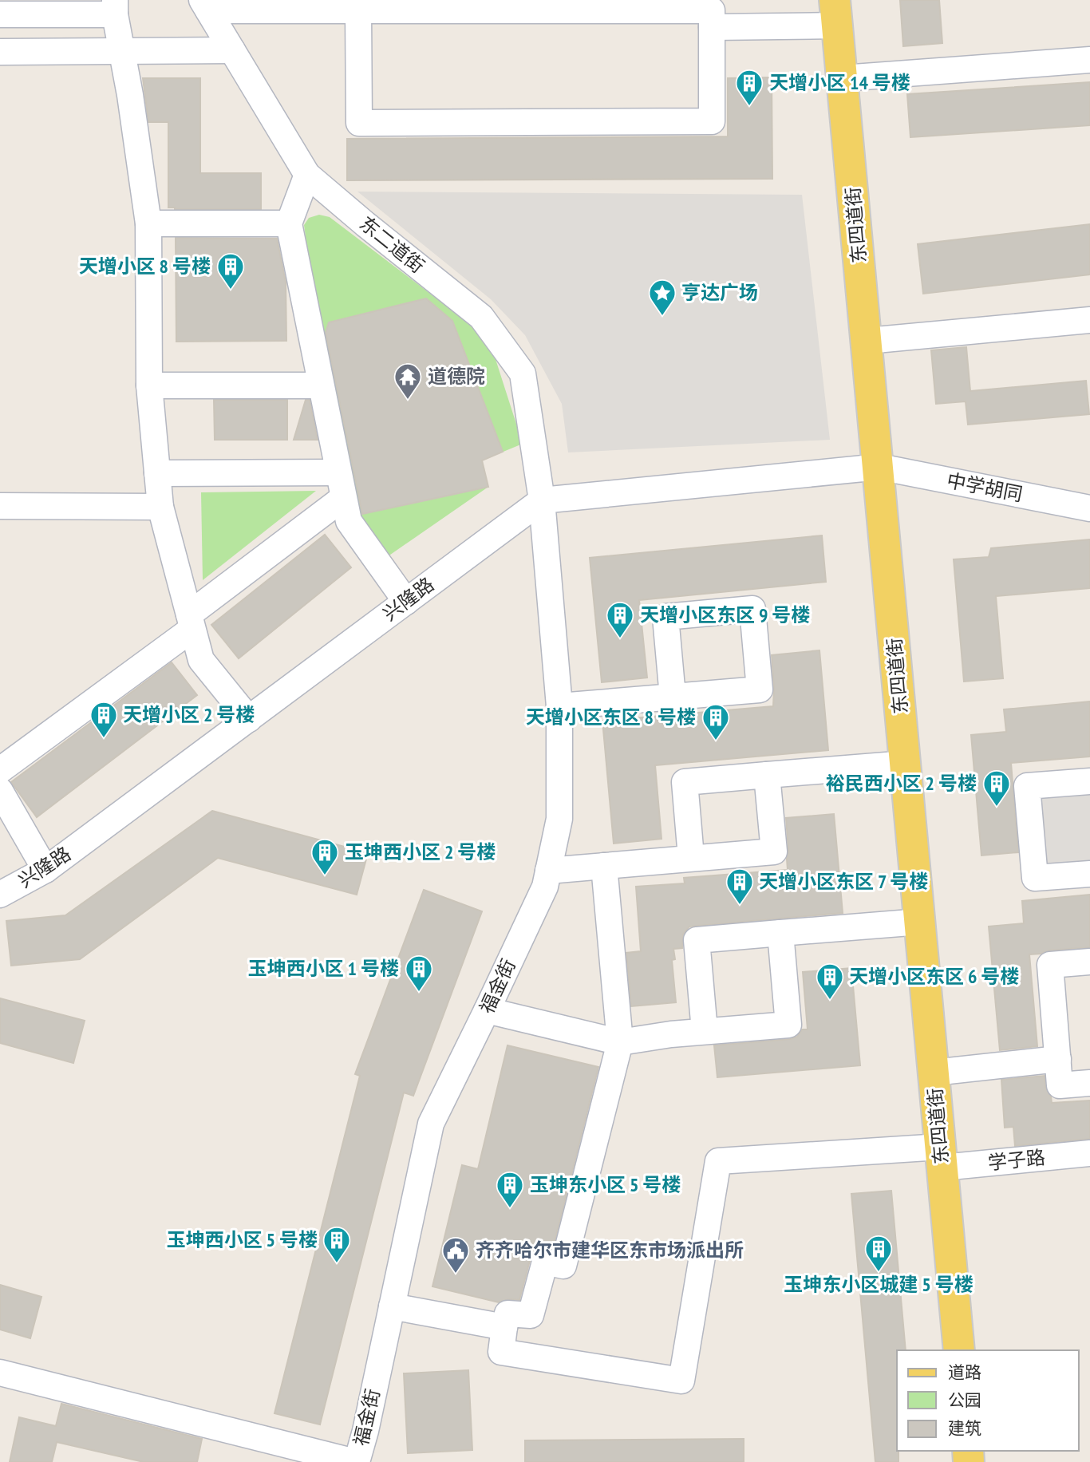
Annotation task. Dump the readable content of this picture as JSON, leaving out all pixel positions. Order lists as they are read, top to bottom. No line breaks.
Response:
{"streets":{"main road":["东四道街"],"street":["东二道街","中学胡同","兴隆路","福金街","学子路"]},"crossings":[["东四道街","中学胡同"],["东四道街","学子路"],["东二道街","兴隆路"],["东二道街","福金街"],["兴隆路","福金街"]],"places":{"building":["天增小区 14 号楼","天增小区 8 号楼","天增小区东区 9 号楼","天增小区 2 号楼","天增小区东区 8 号楼","裕民西小区 2 号楼","玉坤西小区 2 号楼","天增小区东区 7 号楼","玉坤西小区 1 号楼","天增小区东区 6 号楼","玉坤东小区 5 号楼","玉坤西小区 5 号楼","玉坤东小区城建 5 号楼"],"place":["亨达广场"],"temple":["道德院"],"public building":["齐齐哈尔市建华区东市场派出所"]},"legend":["道路","公园","建筑"]}
